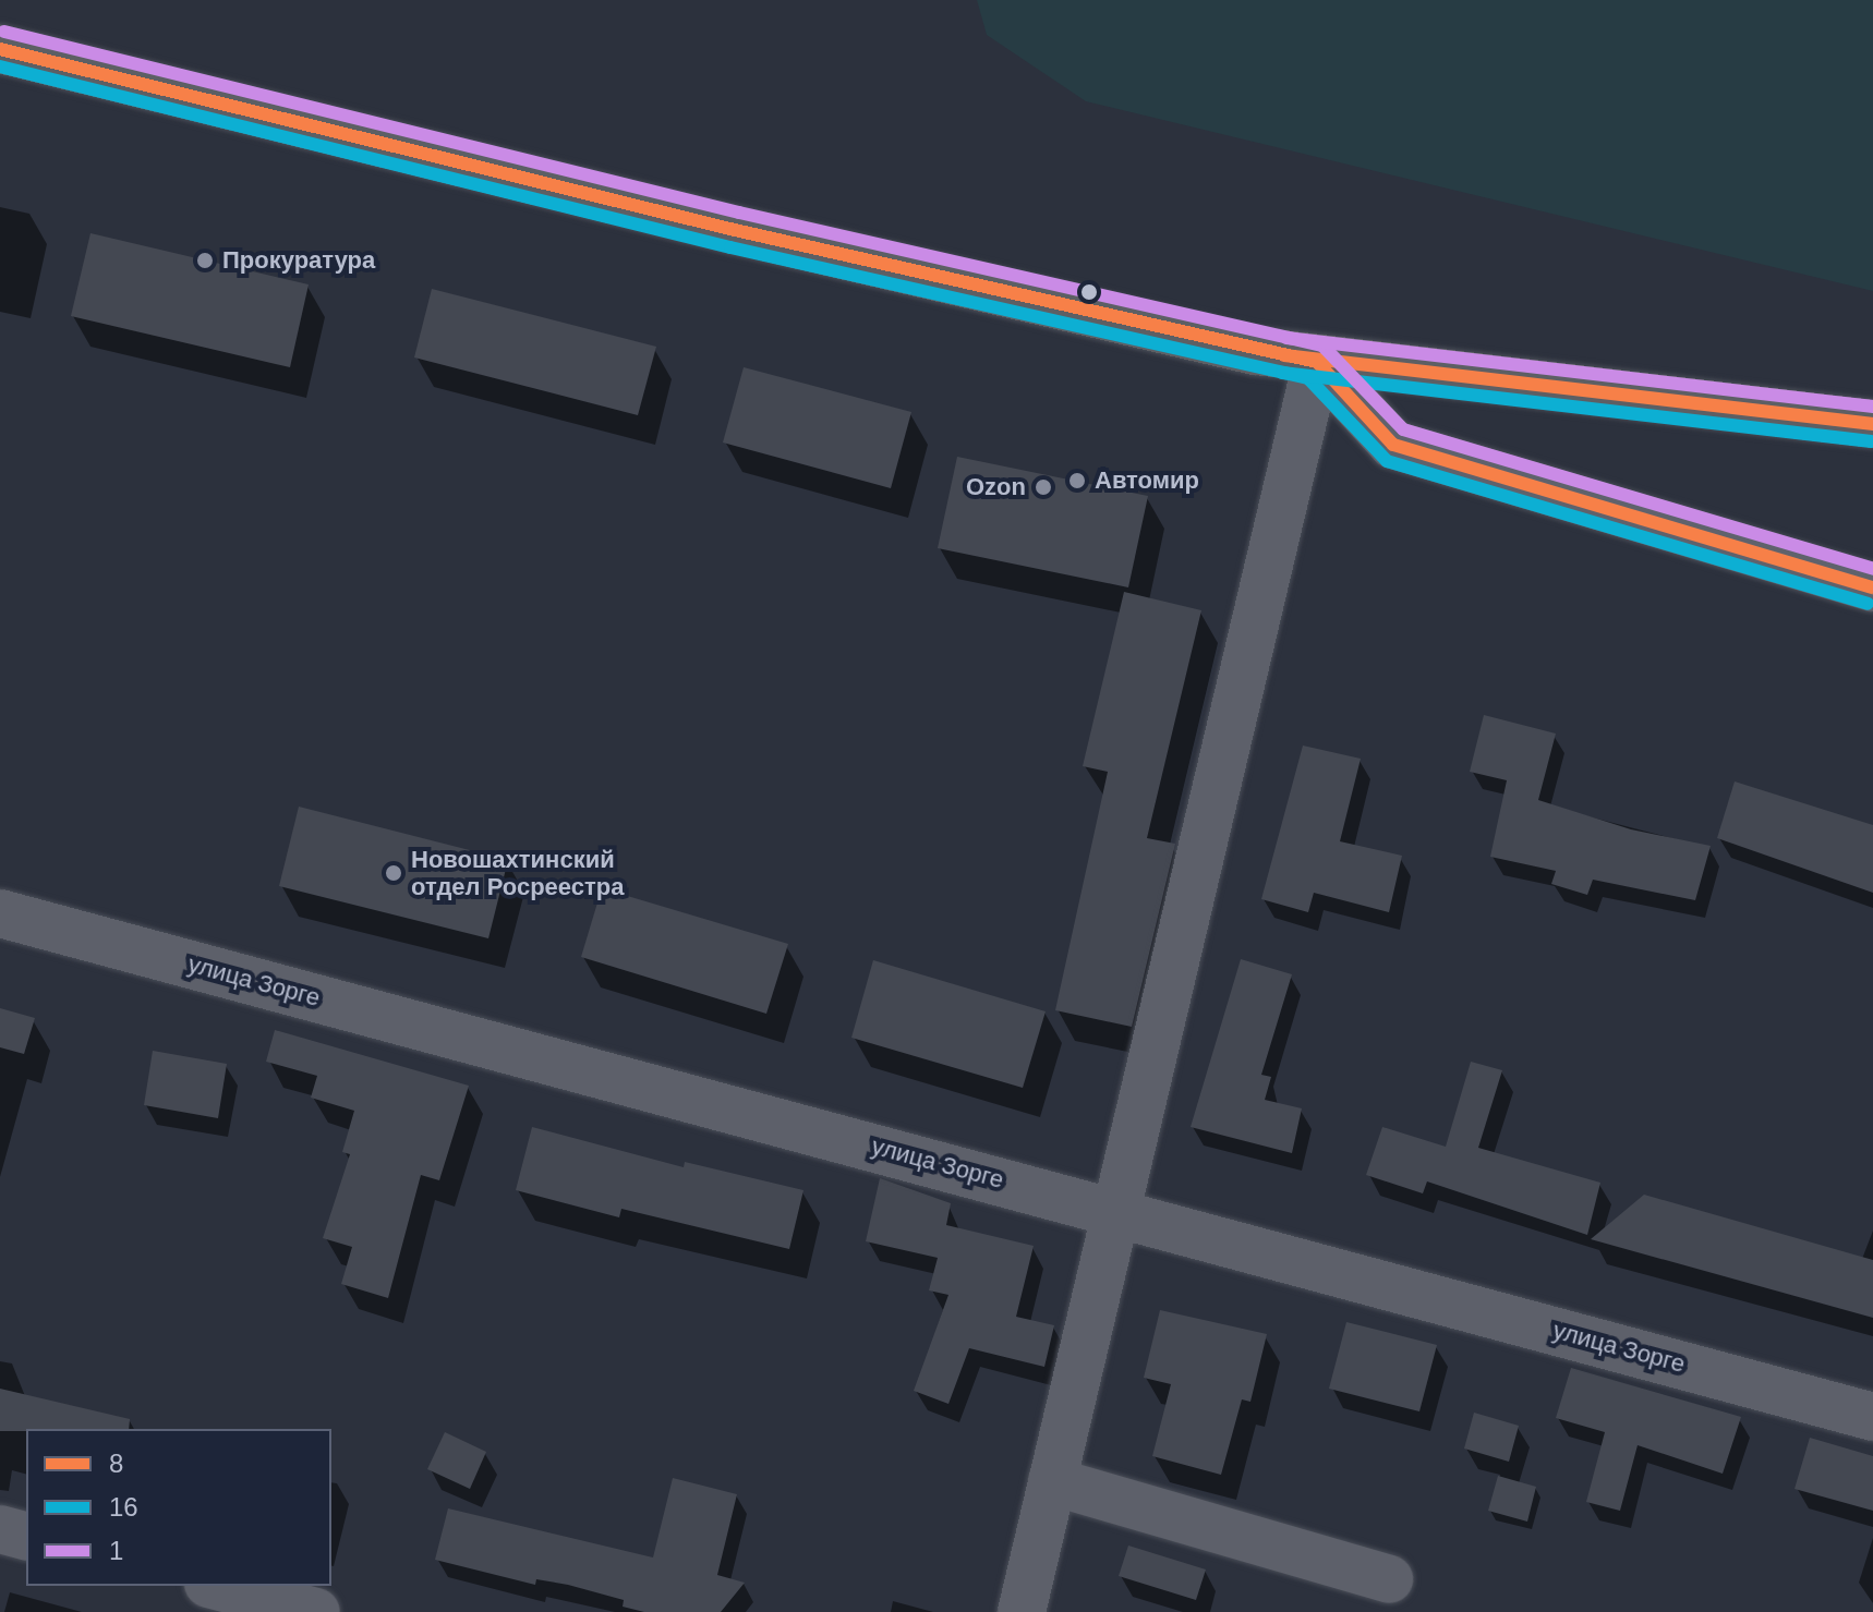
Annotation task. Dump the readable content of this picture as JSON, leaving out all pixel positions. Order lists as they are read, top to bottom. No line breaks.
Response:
{"streets":{"street":["улица Зорге"]},"places":["Прокуратура","Автомир","Ozon","Новошахтинский отдел Росреестра"],"lines":["transit line 1","transit line 8","transit line 16"],"legend":["8","16","1"]}
